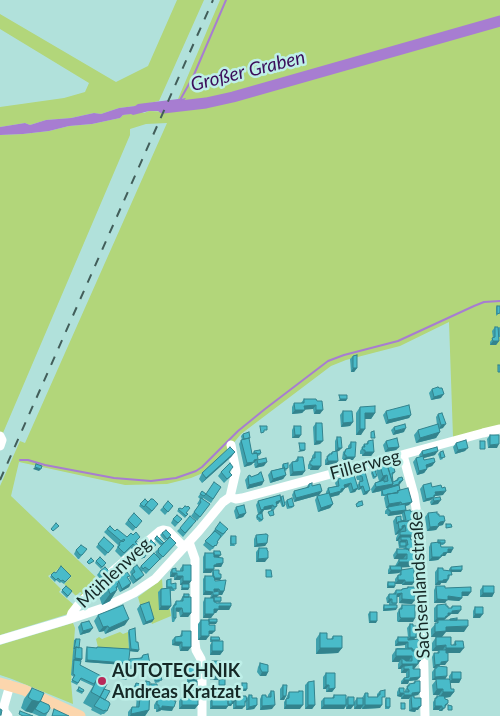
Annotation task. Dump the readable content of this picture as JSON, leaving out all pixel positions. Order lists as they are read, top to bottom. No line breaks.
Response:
{"streets":{"street":["Fillerweg","Mühlenweg","Sachsenlandstraße"]},"crossings":[["Fillerweg","Mühlenweg"],["Fillerweg","Sachsenlandstraße"]],"water":["Großer Graben"],"places":["AUTOTECHNIK Andreas Kratzat"]}
